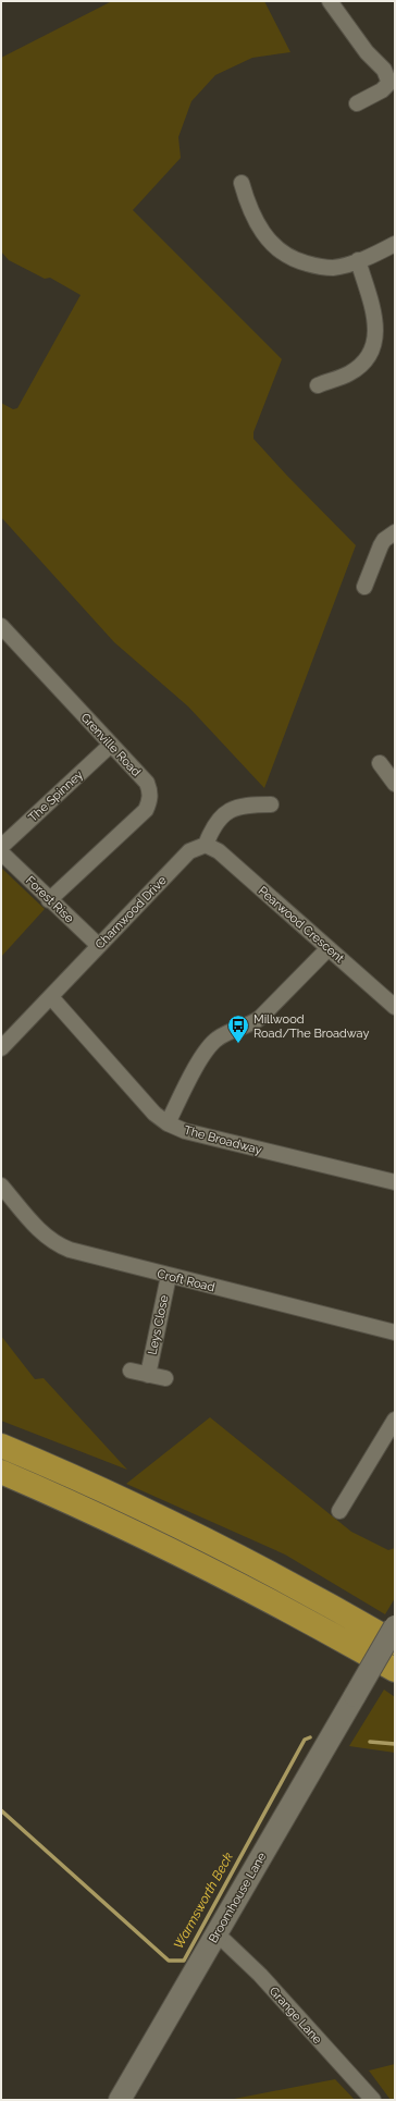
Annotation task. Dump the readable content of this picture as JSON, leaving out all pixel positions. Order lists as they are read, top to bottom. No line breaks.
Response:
{"streets":{"street":["Grenville Road","The Spinney","Forest Rise","Charnwood Drive","Pearwood Crescent","The Broadway","Croft Road","Leys Close","Broomhouse Lane","Grange Lane"]},"crossings":[["Grenville Road","The Spinney"],["Grenville Road","Forest Rise"],["Forest Rise","Charnwood Drive"],["Charnwood Drive","Pearwood Crescent"],["Charnwood Drive","The Broadway"],["Croft Road","Leys Close"],["Broomhouse Lane","Grange Lane"]],"water":["Warmsworth Beck"],"places":{"bus stop":["Millwood Road/The Broadway"]}}
